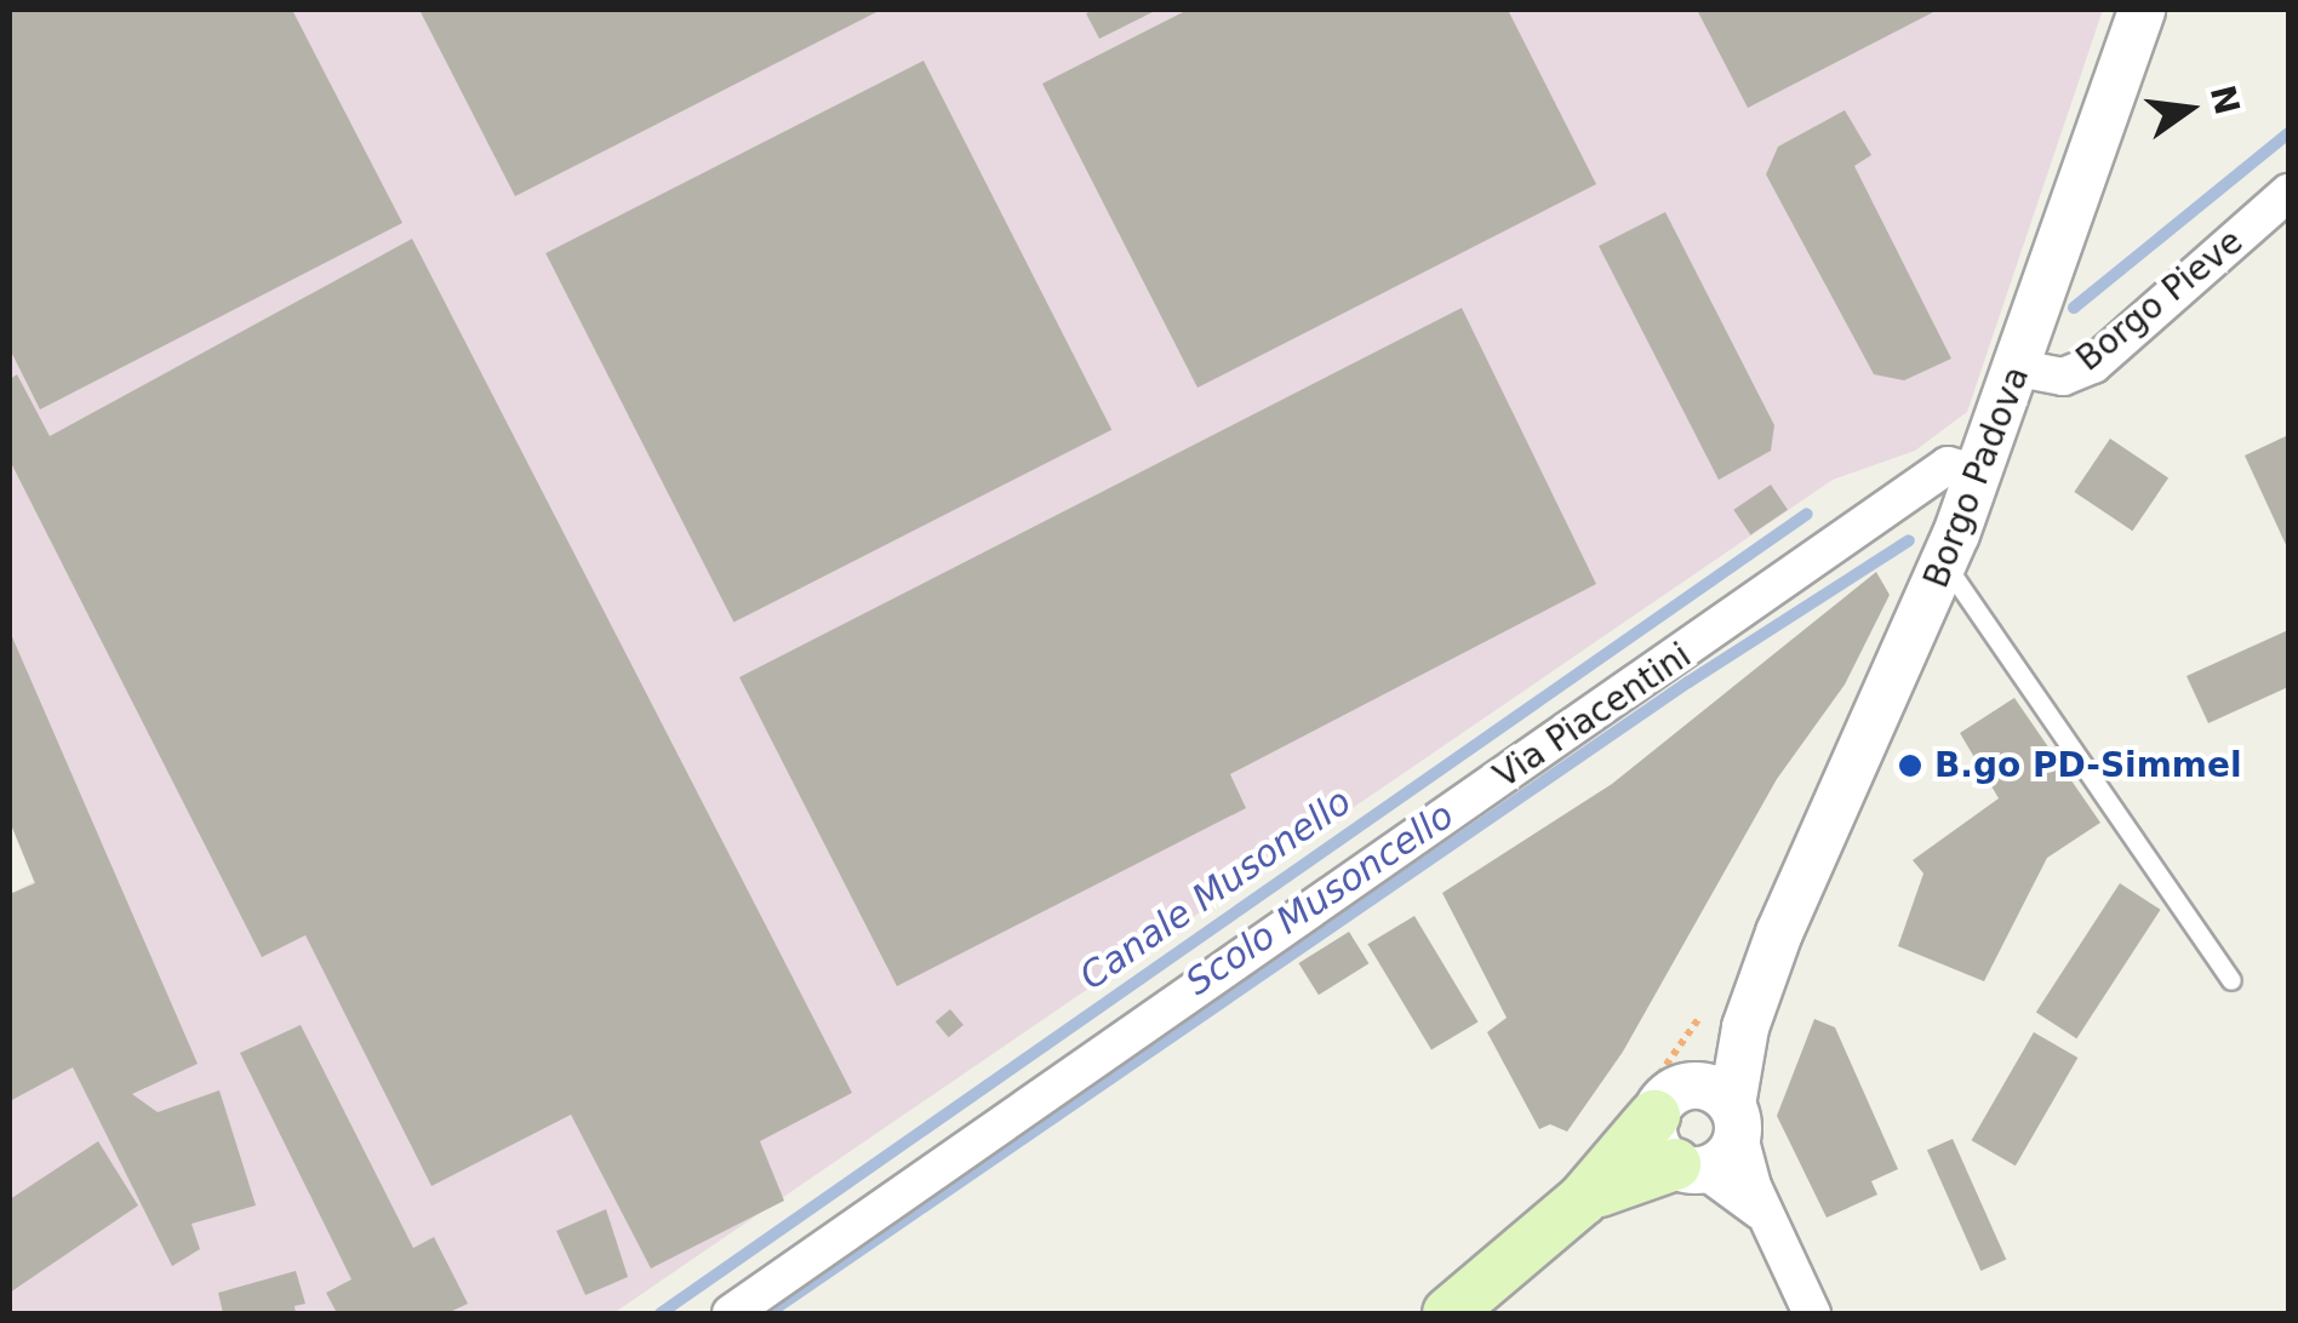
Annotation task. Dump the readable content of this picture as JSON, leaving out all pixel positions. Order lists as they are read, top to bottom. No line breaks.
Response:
{"streets":{"main road":["Borgo Padova"],"street":["Borgo Pieve","Via Piacentini"]},"crossings":[["Borgo Pieve","Borgo Padova"],["Borgo Padova","Via Piacentini"]],"water":["Canale Musonello","Scolo Musoncello"],"places":["B.go PD-Simmel"],"north":"right"}
